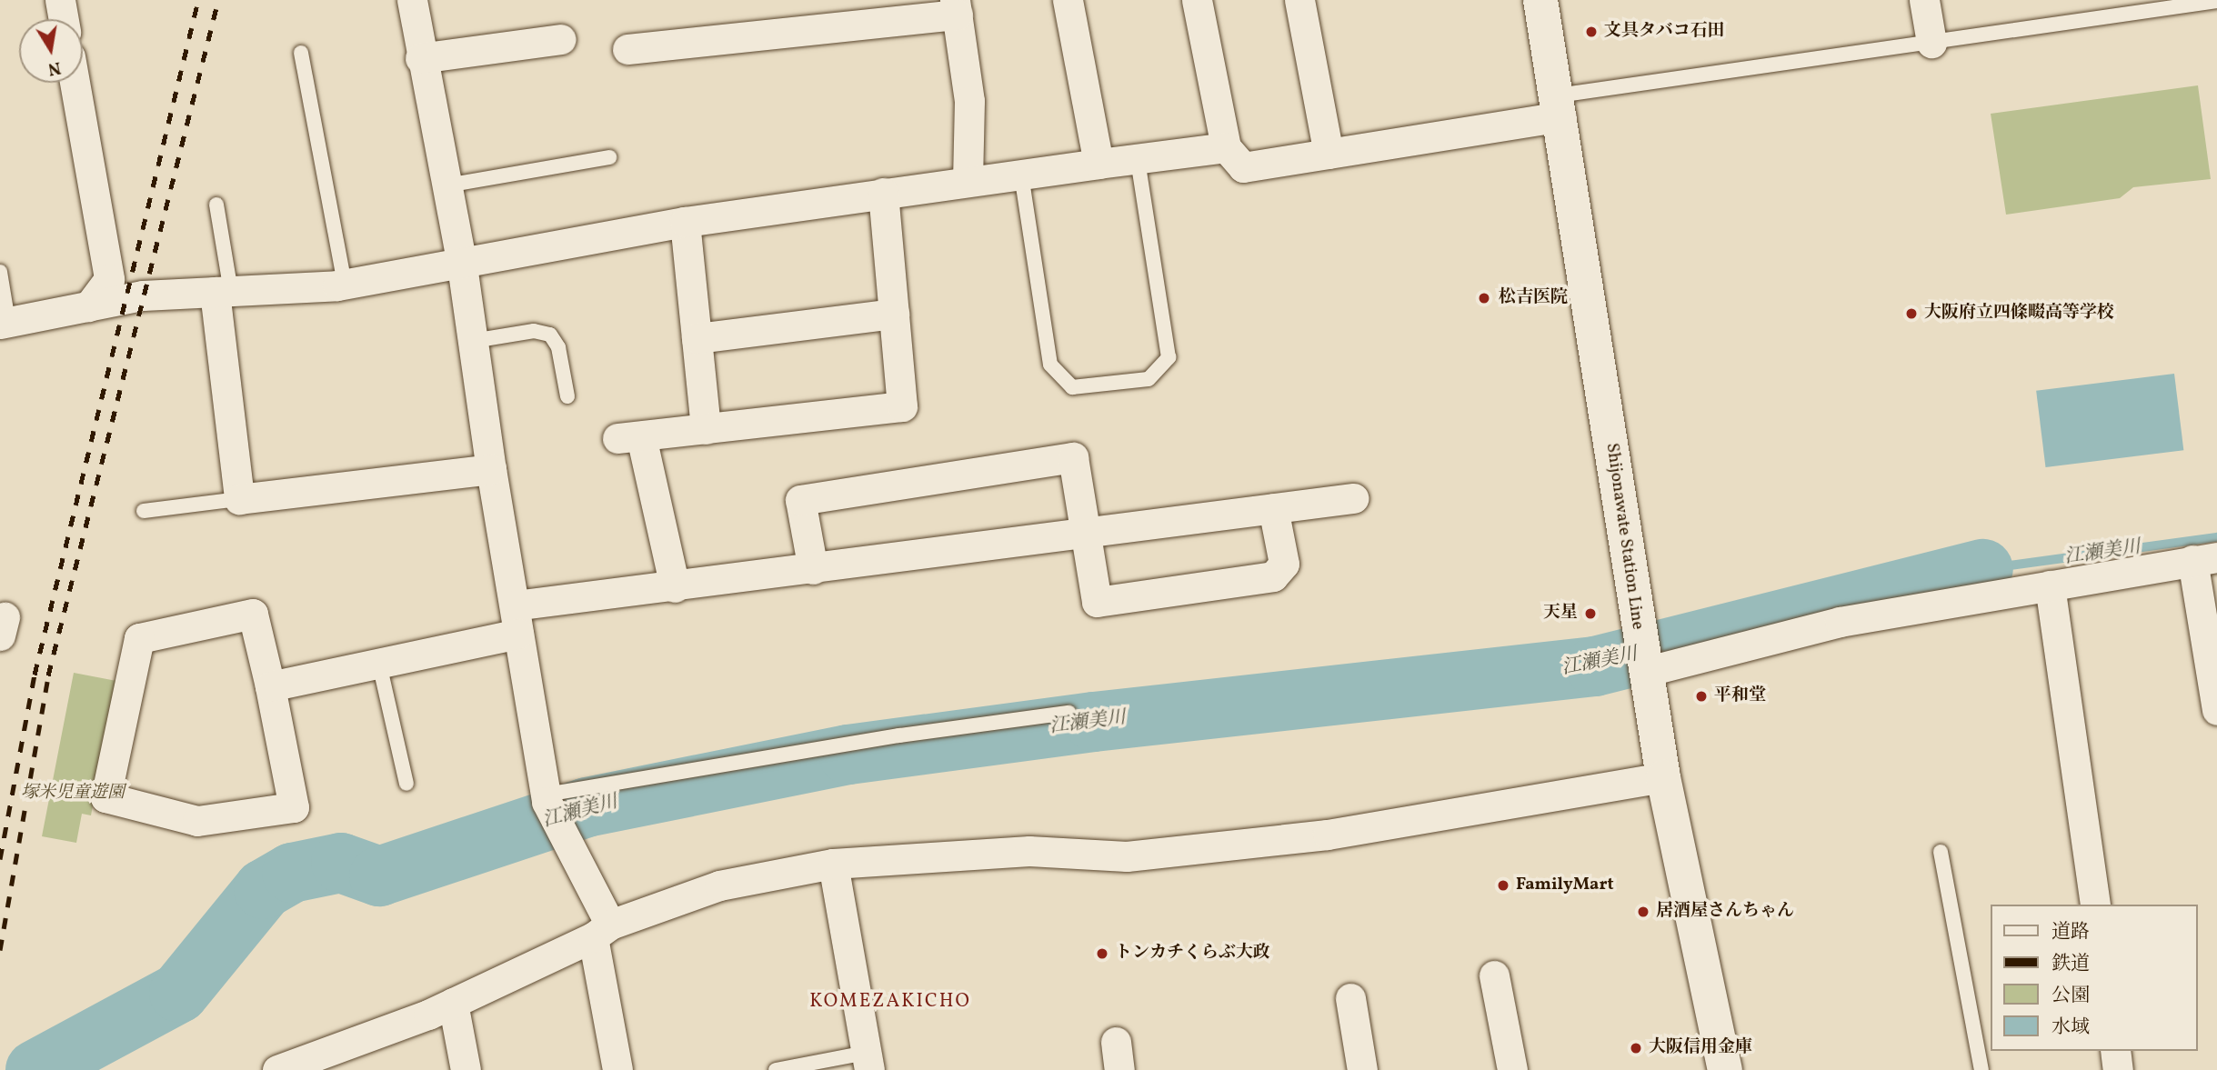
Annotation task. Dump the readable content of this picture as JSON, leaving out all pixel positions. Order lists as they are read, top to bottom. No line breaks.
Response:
{"streets":{"main road":["Shijonawate Station Line"]},"districts":["KOMEZAKICHO"],"water":["江瀬美川"],"parks":["塚米児童遊園"],"places":["文具タバコ石田","松吉医院","大阪府立四條畷高等学校","天星","平和堂","FamilyMart","居酒屋さんちゃん","トンカチくらぶ大政","大阪信用金庫"],"legend":["道路","鉄道","公園","水域"],"north":"bottom"}
